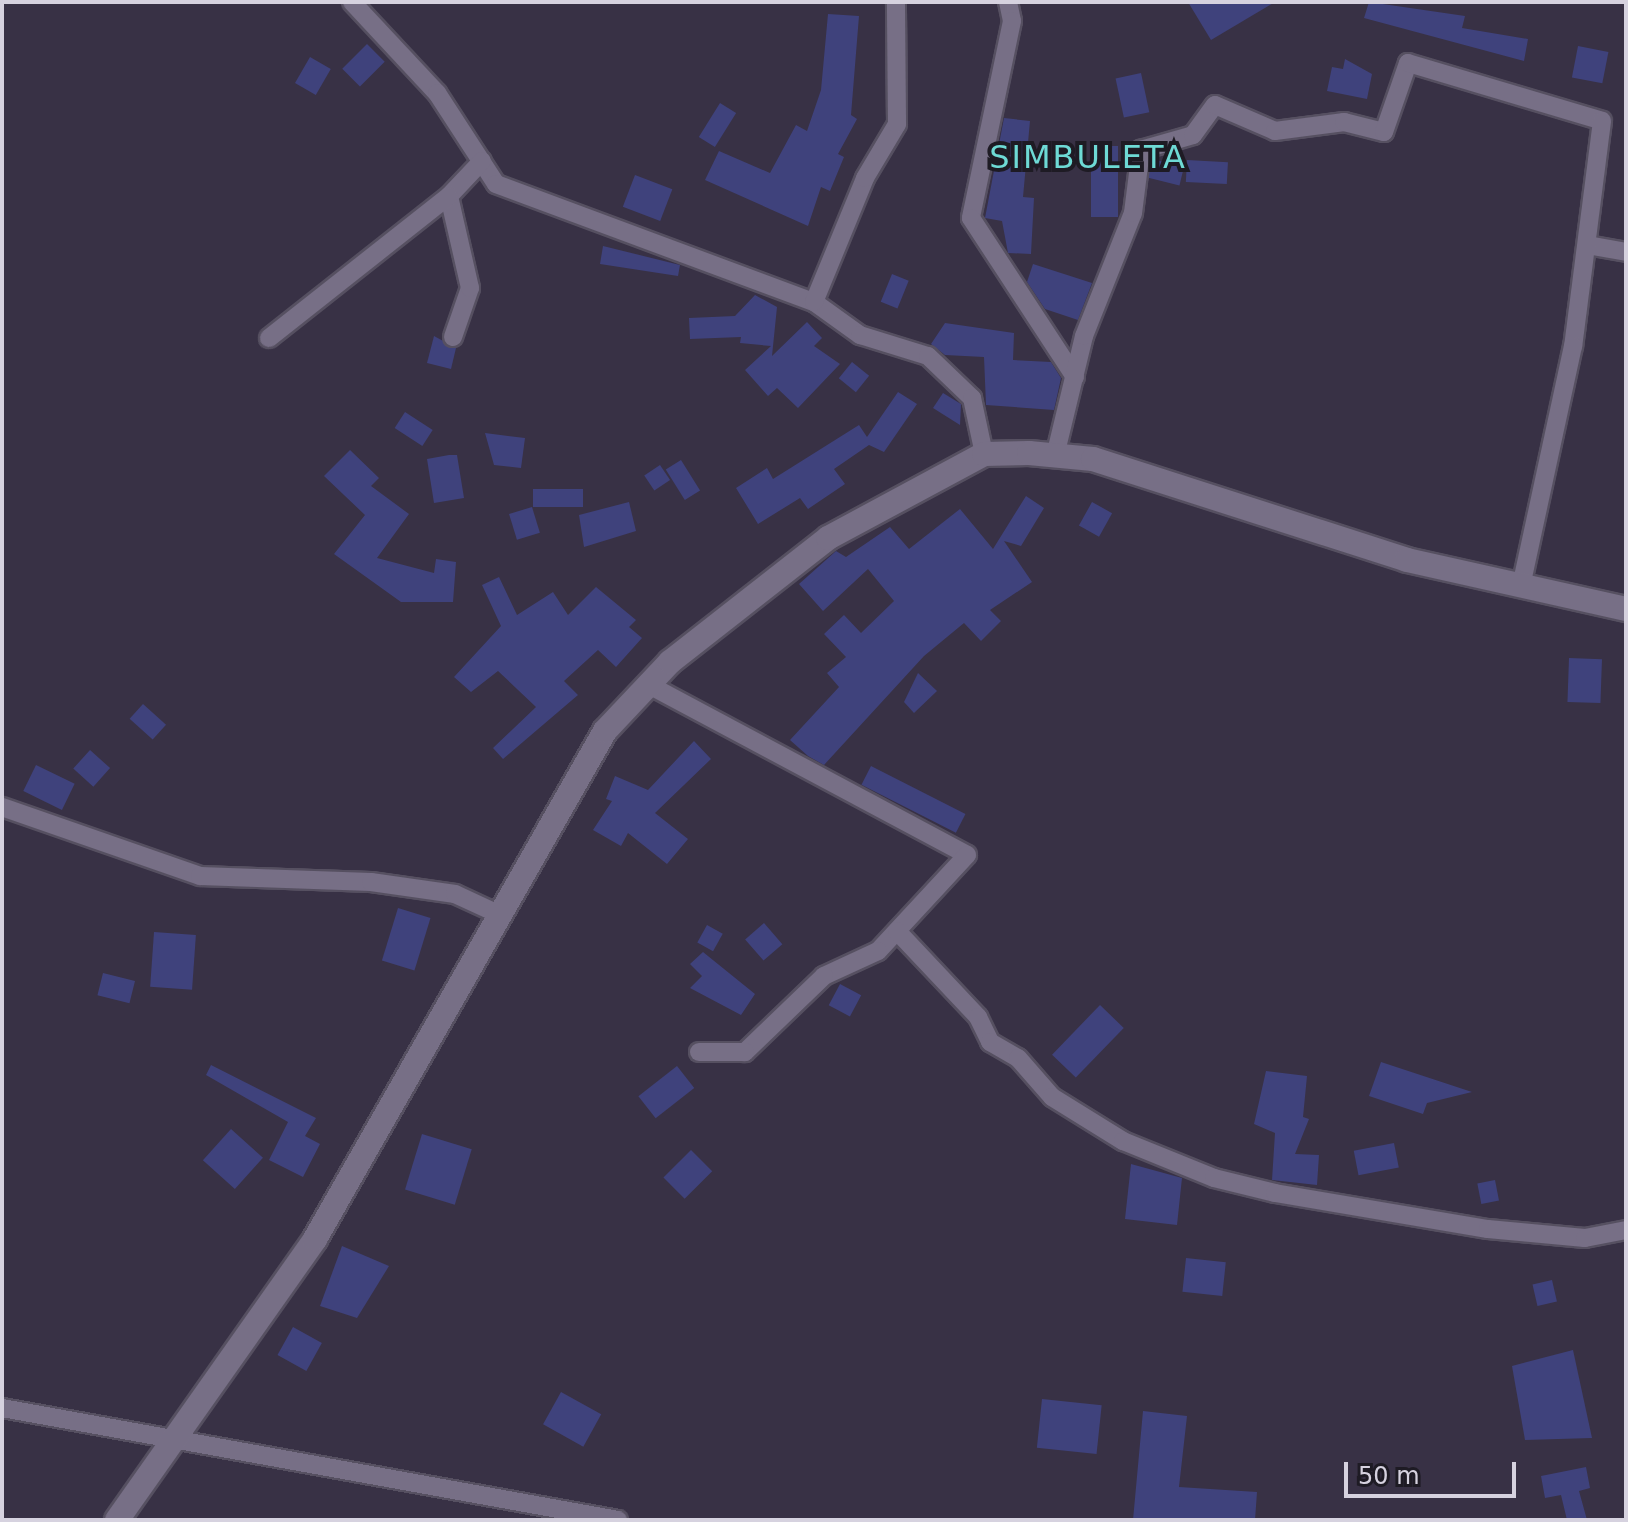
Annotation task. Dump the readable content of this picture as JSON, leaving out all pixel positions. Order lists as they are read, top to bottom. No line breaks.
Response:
{"districts":["SIMBULETA"],"scale_bar":"50 m"}
